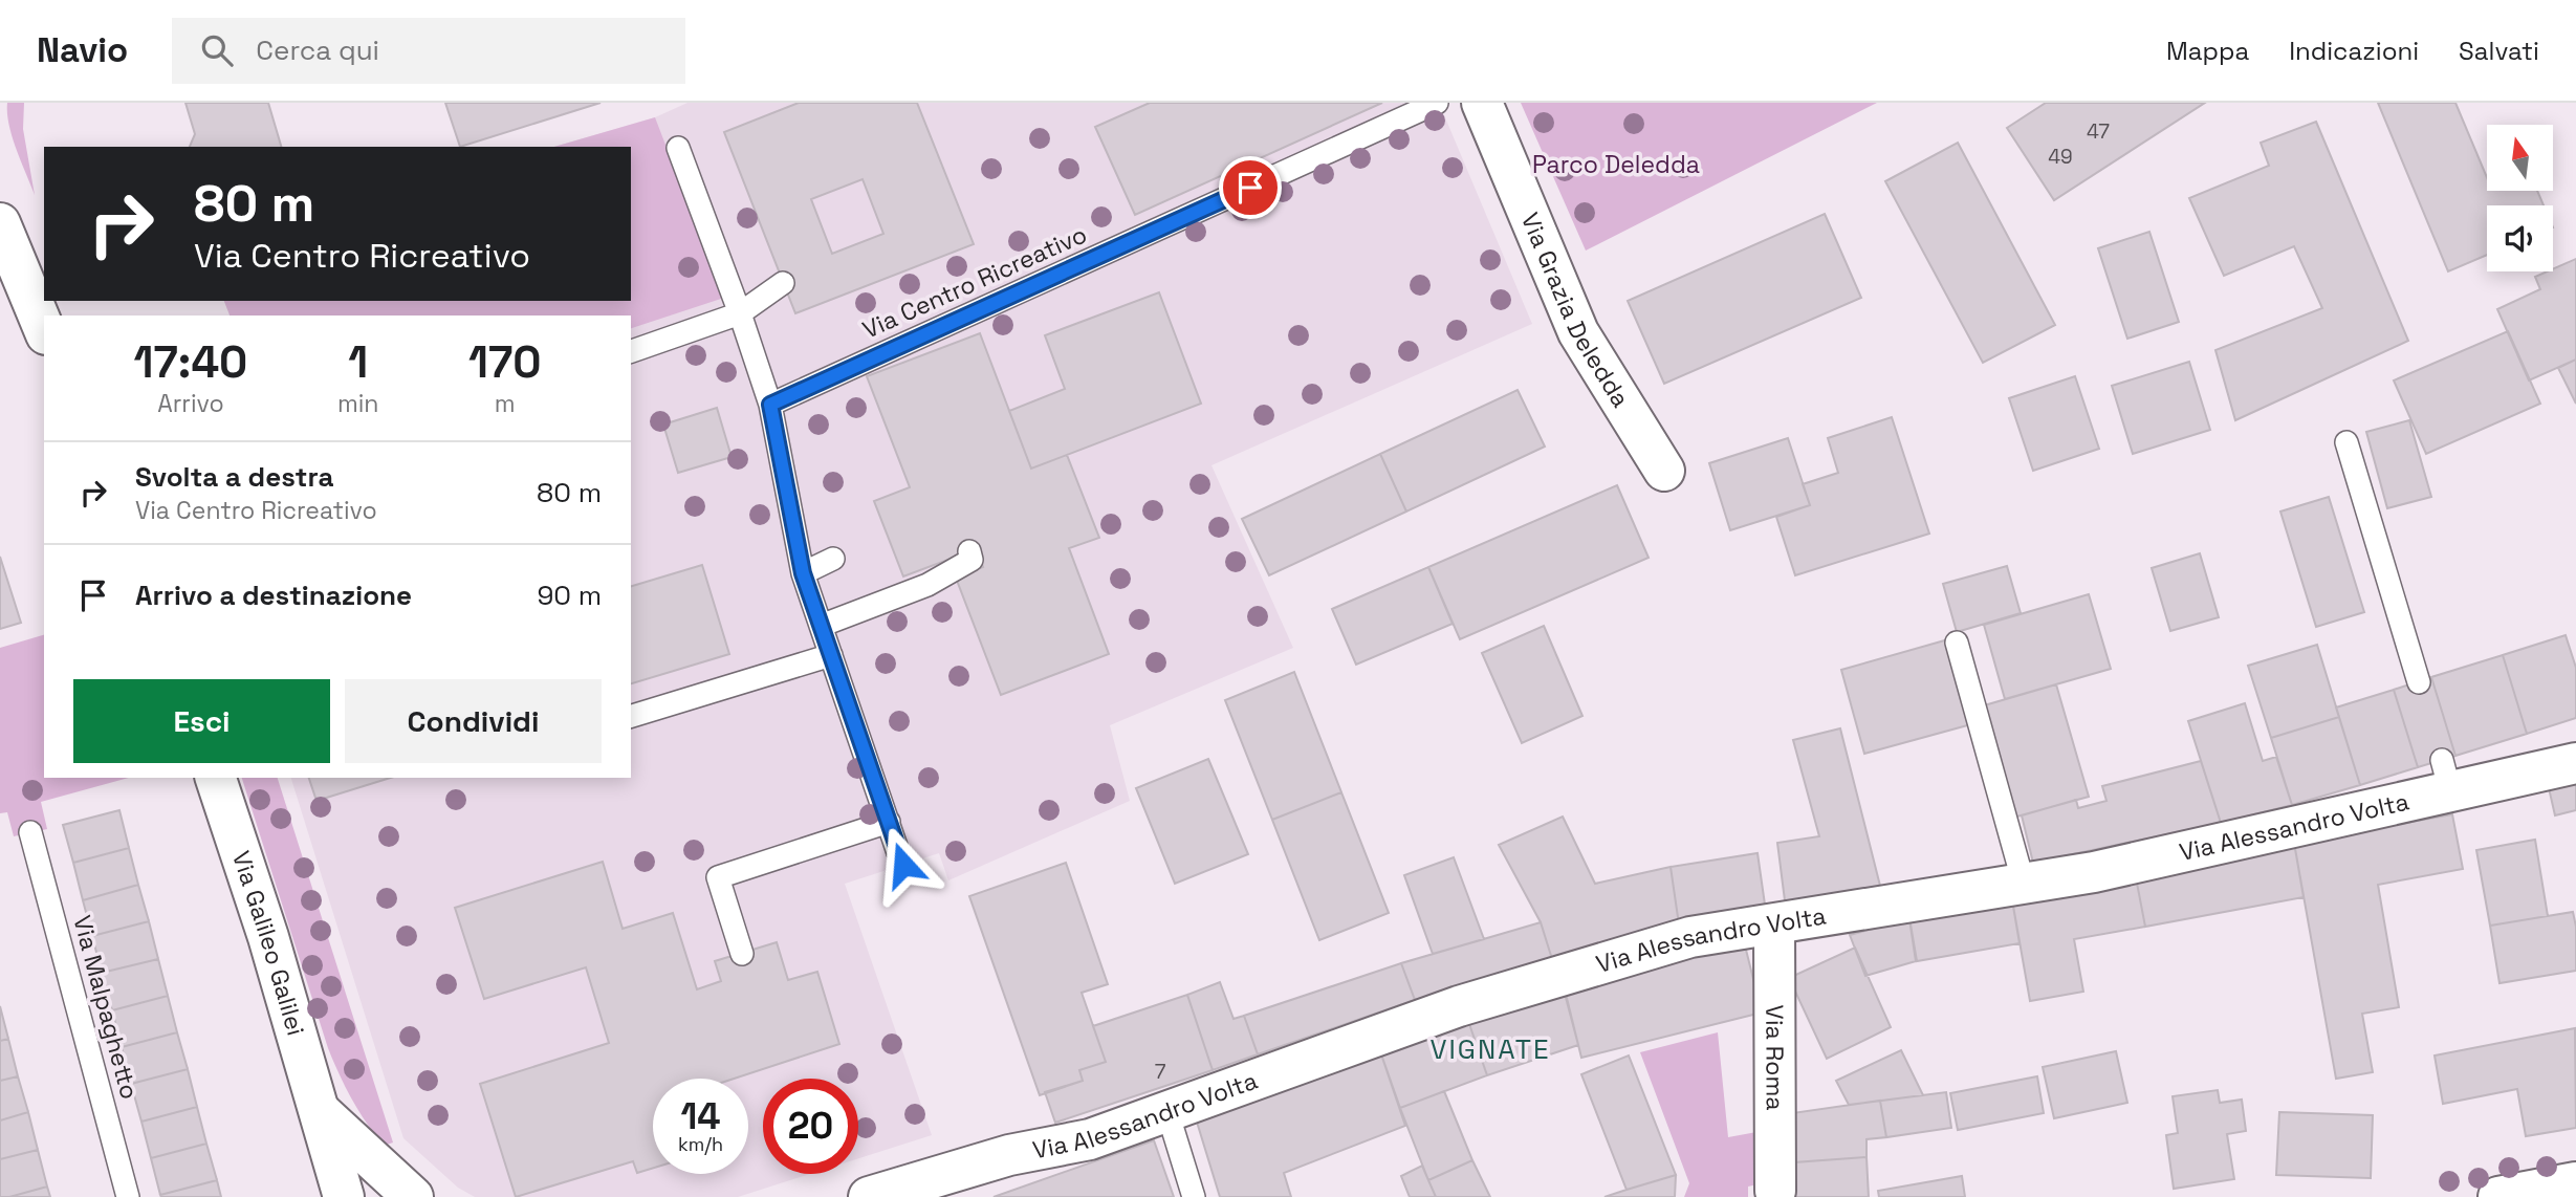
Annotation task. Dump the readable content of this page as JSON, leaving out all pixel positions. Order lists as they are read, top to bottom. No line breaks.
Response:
{"streets":{"street":["Via Grazia Deledda","Via Alessandro Volta","Via Galileo Galilei","Via Roma"],"lane":["Via Centro Ricreativo","Via Malpaghetto"]},"crossings":[["Via Alessandro Volta","Via Roma"]],"districts":["VIGNATE"],"parks":["Parco Deledda"],"house_numbers":["47","49","7"],"north":"top","page":{"header":"Navio","search":"Cerca qui","nav":["Mappa","Indicazioni","Salvati"],"turn":["80 m","Via Centro Ricreativo"],"eta":["17:40","Arrivo","1","min","170","m"],"list":[{"name":"Svolta a destra","note":"Via Centro Ricreativo","value":"80 m"},{"name":"Arrivo a destinazione","value":"90 m"}],"buttons":["Esci","Condividi"],"speed":"14 km/h","limit":"20"}}
